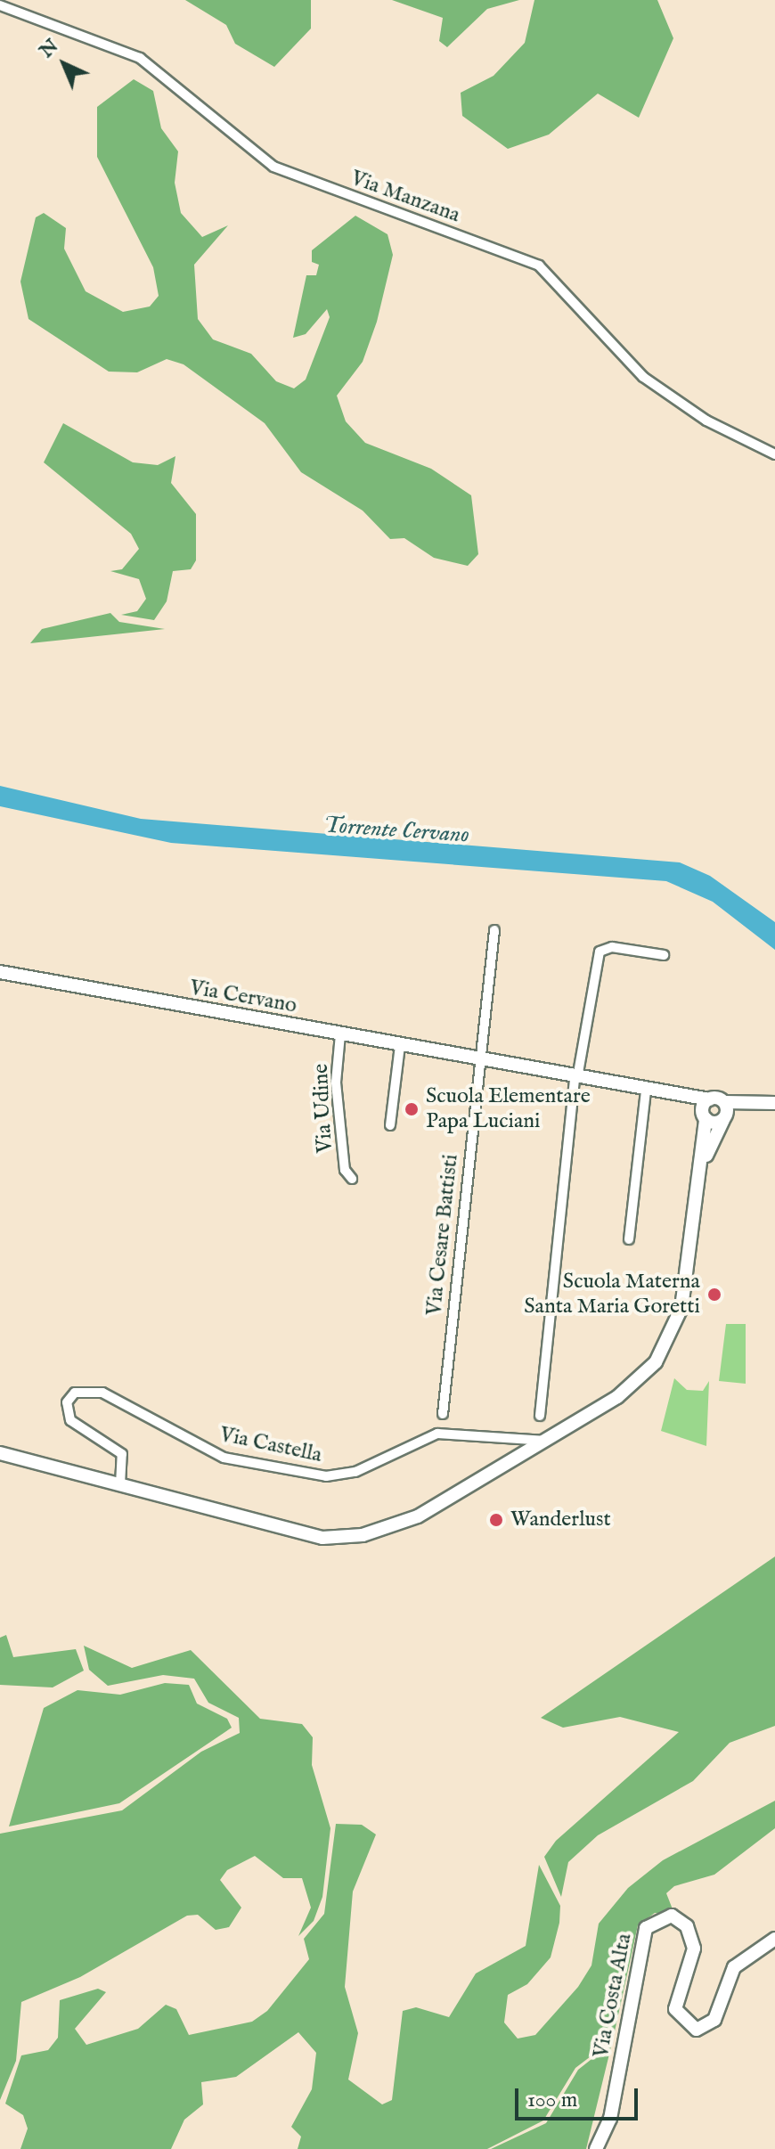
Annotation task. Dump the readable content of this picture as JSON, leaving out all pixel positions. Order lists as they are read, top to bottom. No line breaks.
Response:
{"streets":{"main road":["Via Cervano","Via Costa Alta"],"street":["Via Manzana","Via Udine","Via Cesare Battisti","Via Castella"]},"crossings":[["Via Cervano","Via Udine"],["Via Cervano","Via Cesare Battisti"]],"water":["Torrente Cervano"],"places":["Scuola Elementare Papa Luciani","Scuola Materna Santa Maria Goretti","Wanderlust"],"scale_bar":"100 m","north":"top left"}
